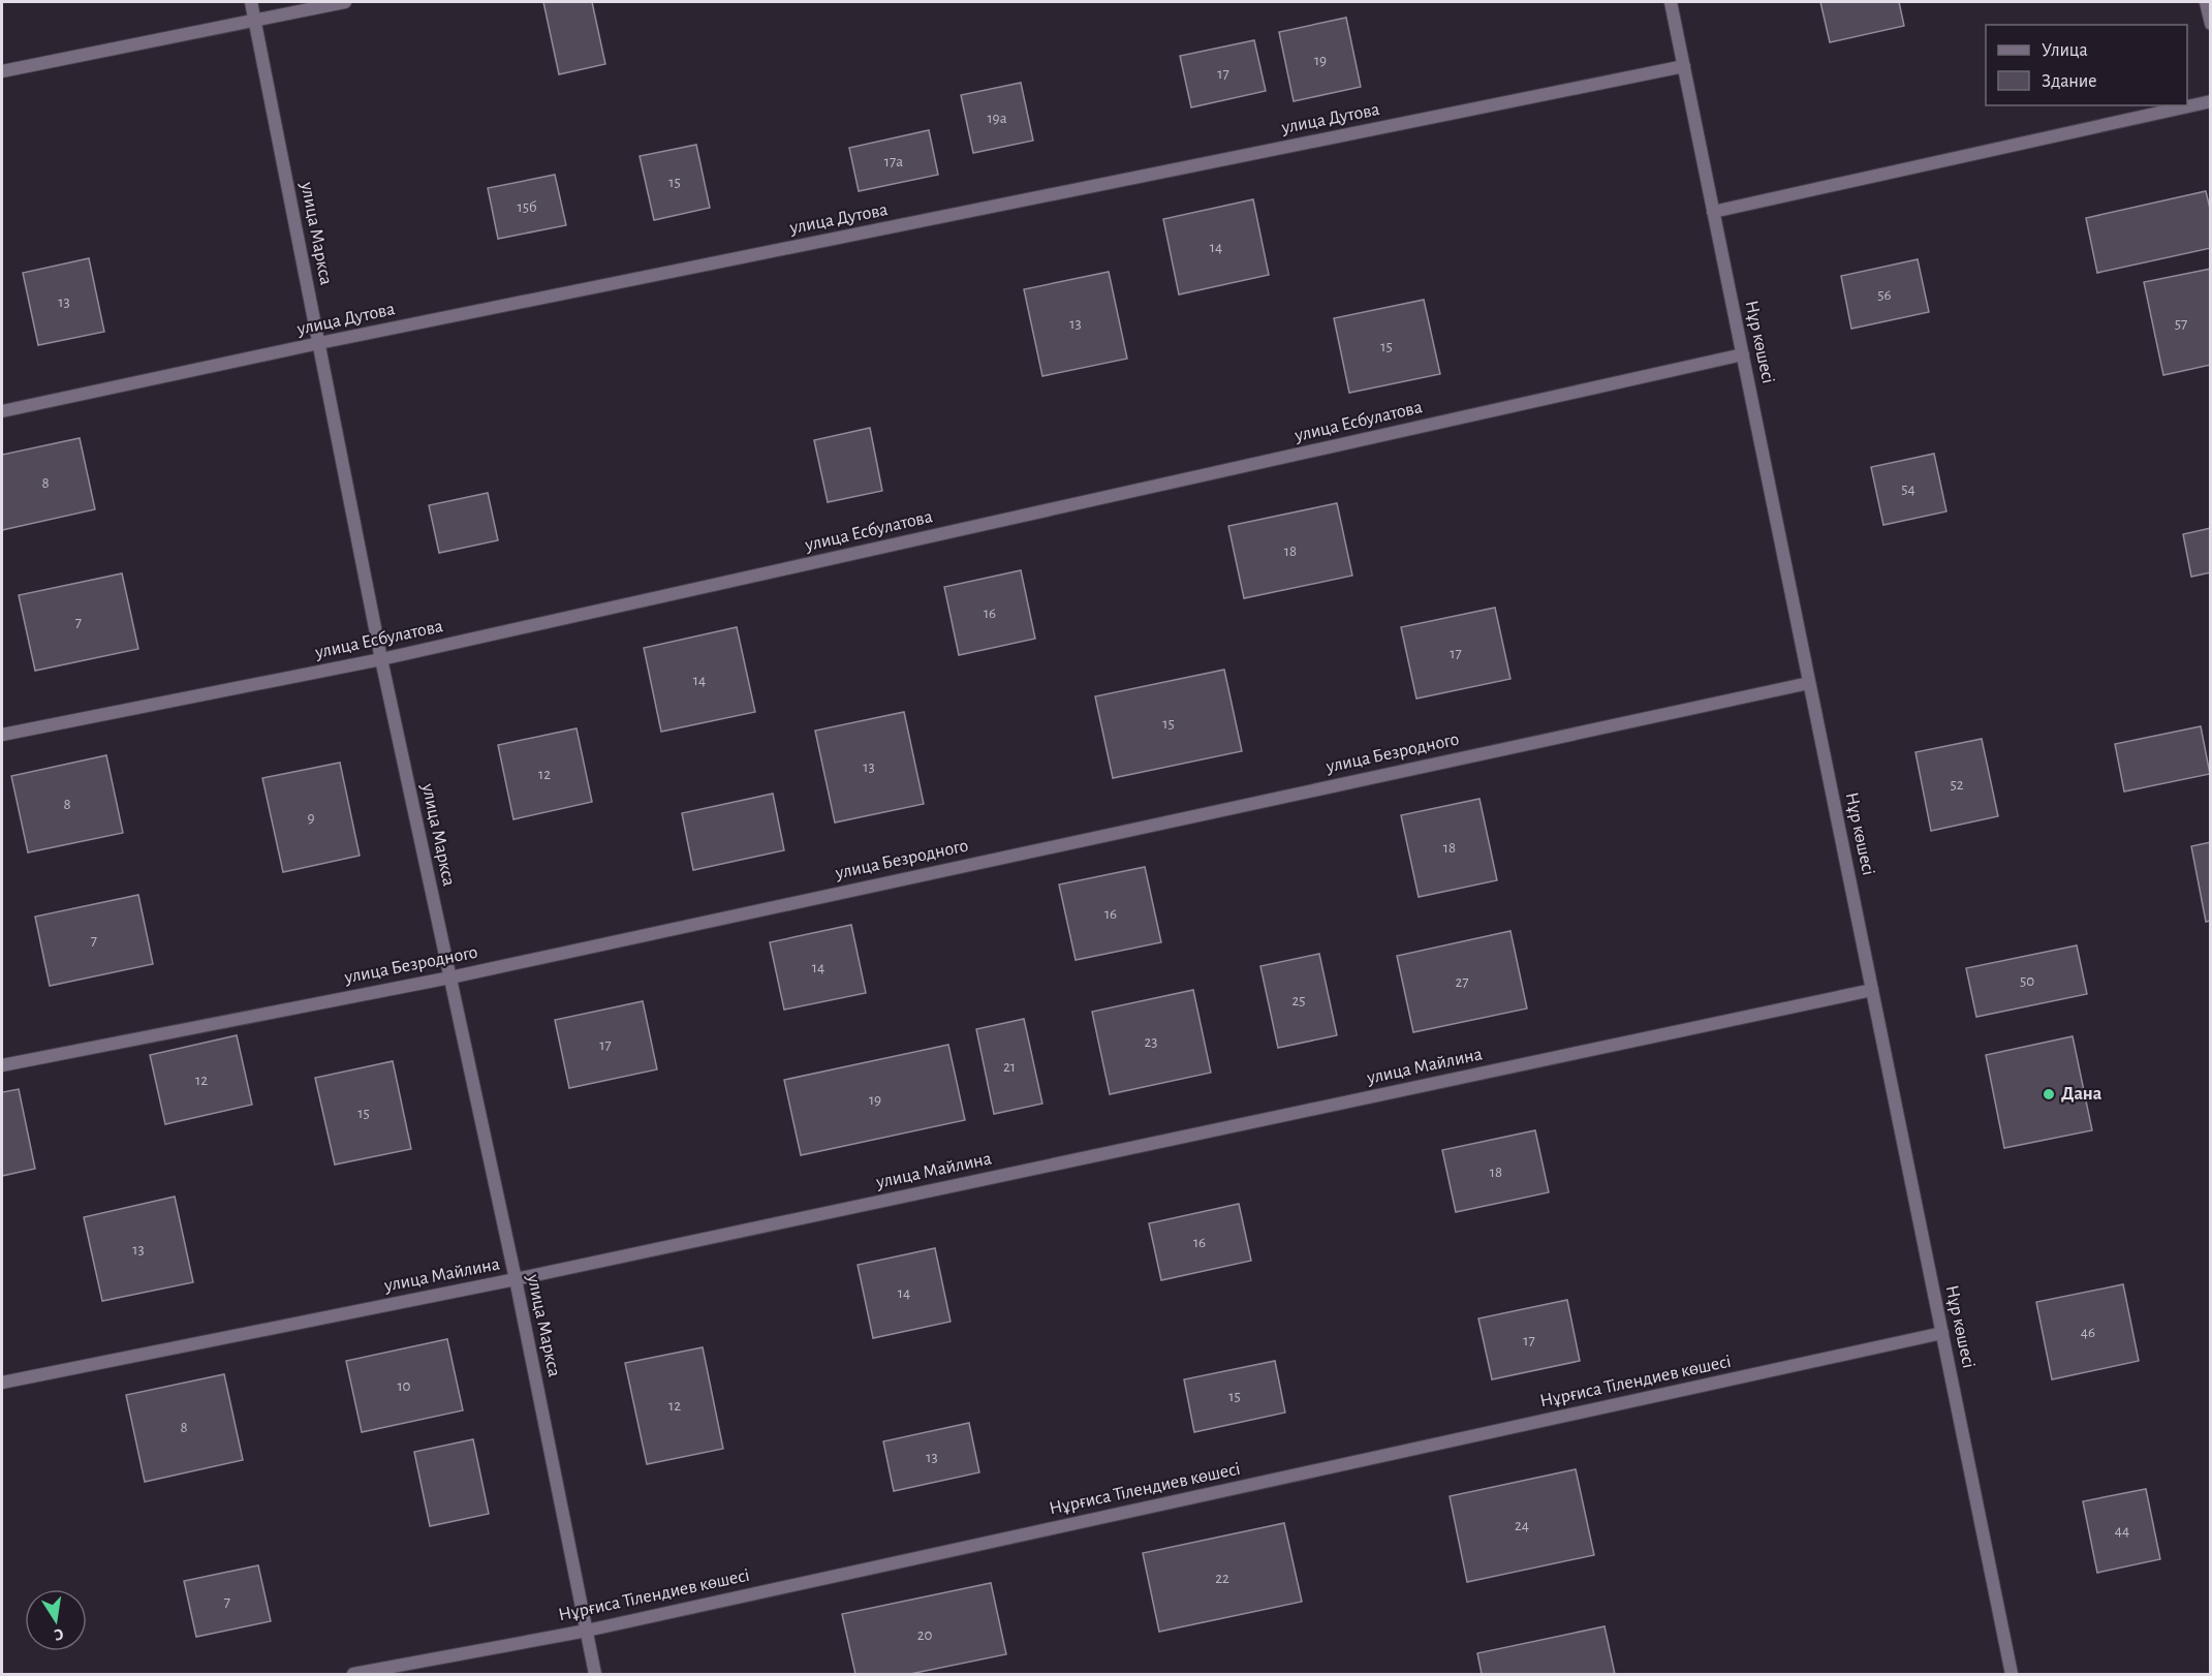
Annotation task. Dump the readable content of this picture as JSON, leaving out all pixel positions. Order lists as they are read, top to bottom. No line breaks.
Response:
{"streets":{"street":["улица Дутова","улица Маркса","Нұр көшесі","улица Есбулатова","улица Безродного","улица Майлина","Нұрғиса Тілендиев көшесі"]},"crossings":[["улица Дутова","улица Маркса"],["улица Дутова","Нұр көшесі"],["улица Маркса","улица Есбулатова"],["улица Маркса","улица Безродного"],["улица Маркса","улица Майлина"],["улица Маркса","Нұрғиса Тілендиев көшесі"],["Нұр көшесі","улица Есбулатова"],["Нұр көшесі","улица Безродного"],["Нұр көшесі","улица Майлина"],["Нұр көшесі","Нұрғиса Тілендиев көшесі"]],"places":["Дана"],"house_numbers":["19","17","19а","17а","15","15б","14","56","13","13","57","15","8","54","18","16","7","17","14","15","13","12","52","8","9","18","16","7","14","50","27","25","23","17","21","12","19","15","18","16","13","14","46","17","10","15","12","8","13","24","44","22","7","20"],"legend":["Улица","Здание"],"north":"bottom"}
